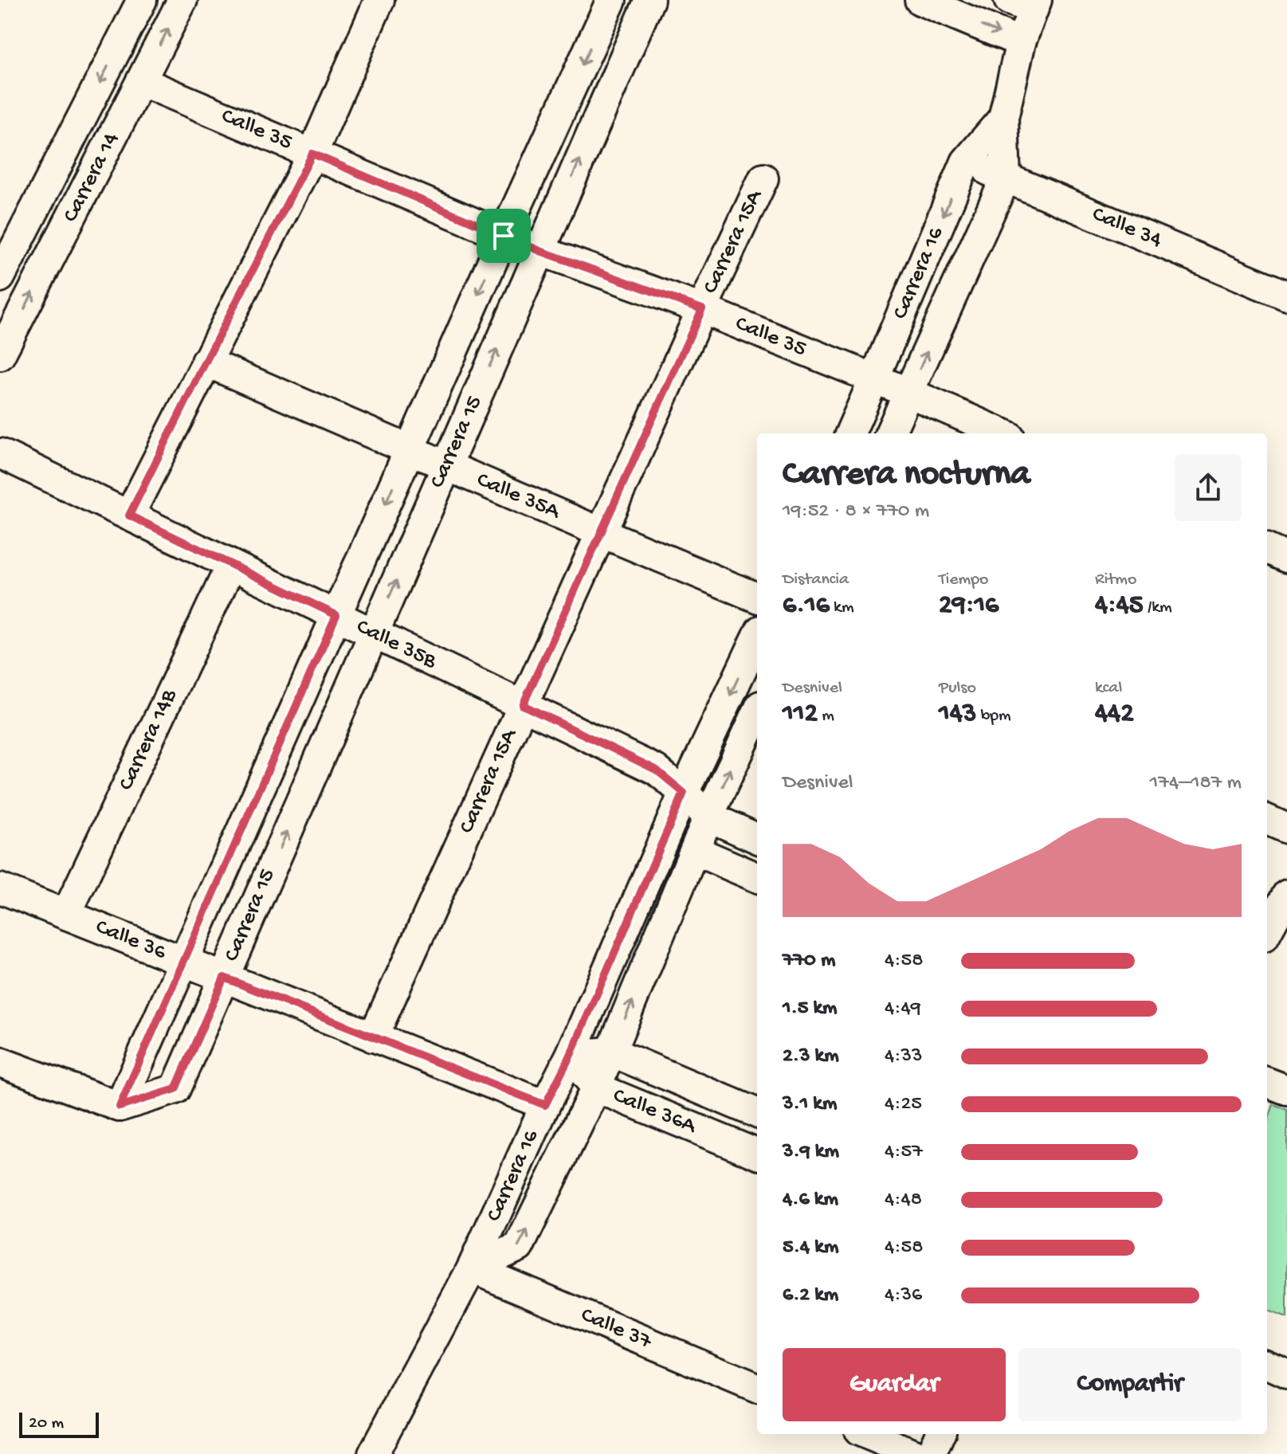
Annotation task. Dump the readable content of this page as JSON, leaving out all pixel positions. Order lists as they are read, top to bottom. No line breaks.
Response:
{"streets":{"street":["Calle 35","Carrera 14","Calle 34","Carrera 15A","Carrera 16","Carrera 15","Calle 35A","Calle 35B","Carrera 14B","Calle 36","Calle 36A","Calle 37"]},"crossings":[["Calle 35","Carrera 14"],["Calle 35","Carrera 15A"],["Calle 35","Carrera 16"],["Calle 35","Carrera 15"],["Calle 34","Carrera 16"],["Carrera 15A","Calle 35A"],["Carrera 15A","Calle 35B"],["Carrera 15A","Calle 36"],["Carrera 16","Calle 35B"],["Carrera 16","Calle 36"],["Carrera 16","Calle 36A"],["Carrera 16","Calle 37"],["Carrera 15","Calle 35A"],["Carrera 15","Calle 35B"],["Carrera 15","Calle 36"],["Calle 35B","Carrera 14B"],["Carrera 14B","Calle 36"]],"scale_bar":"20 m","page":{"heading":["Carrera nocturna","19:52 · 8 × 770 m"],"stats":[["Distancia","6.16 km"],["Tiempo","29:16"],["Ritmo","4:45 /km"],["Desnivel","112 m"],["Pulso","143 bpm"],["kcal","442"]],"chart":["Desnivel","174–187 m"],"list":[{"name":"770 m","note":"4:58"},{"name":"1.5 km","note":"4:49"},{"name":"2.3 km","note":"4:33"},{"name":"3.1 km","note":"4:25"},{"name":"3.9 km","note":"4:57"},{"name":"4.6 km","note":"4:48"},{"name":"5.4 km","note":"4:58"},{"name":"6.2 km","note":"4:36"}],"buttons":["Guardar","Compartir"],"scale":"20 m"}}
